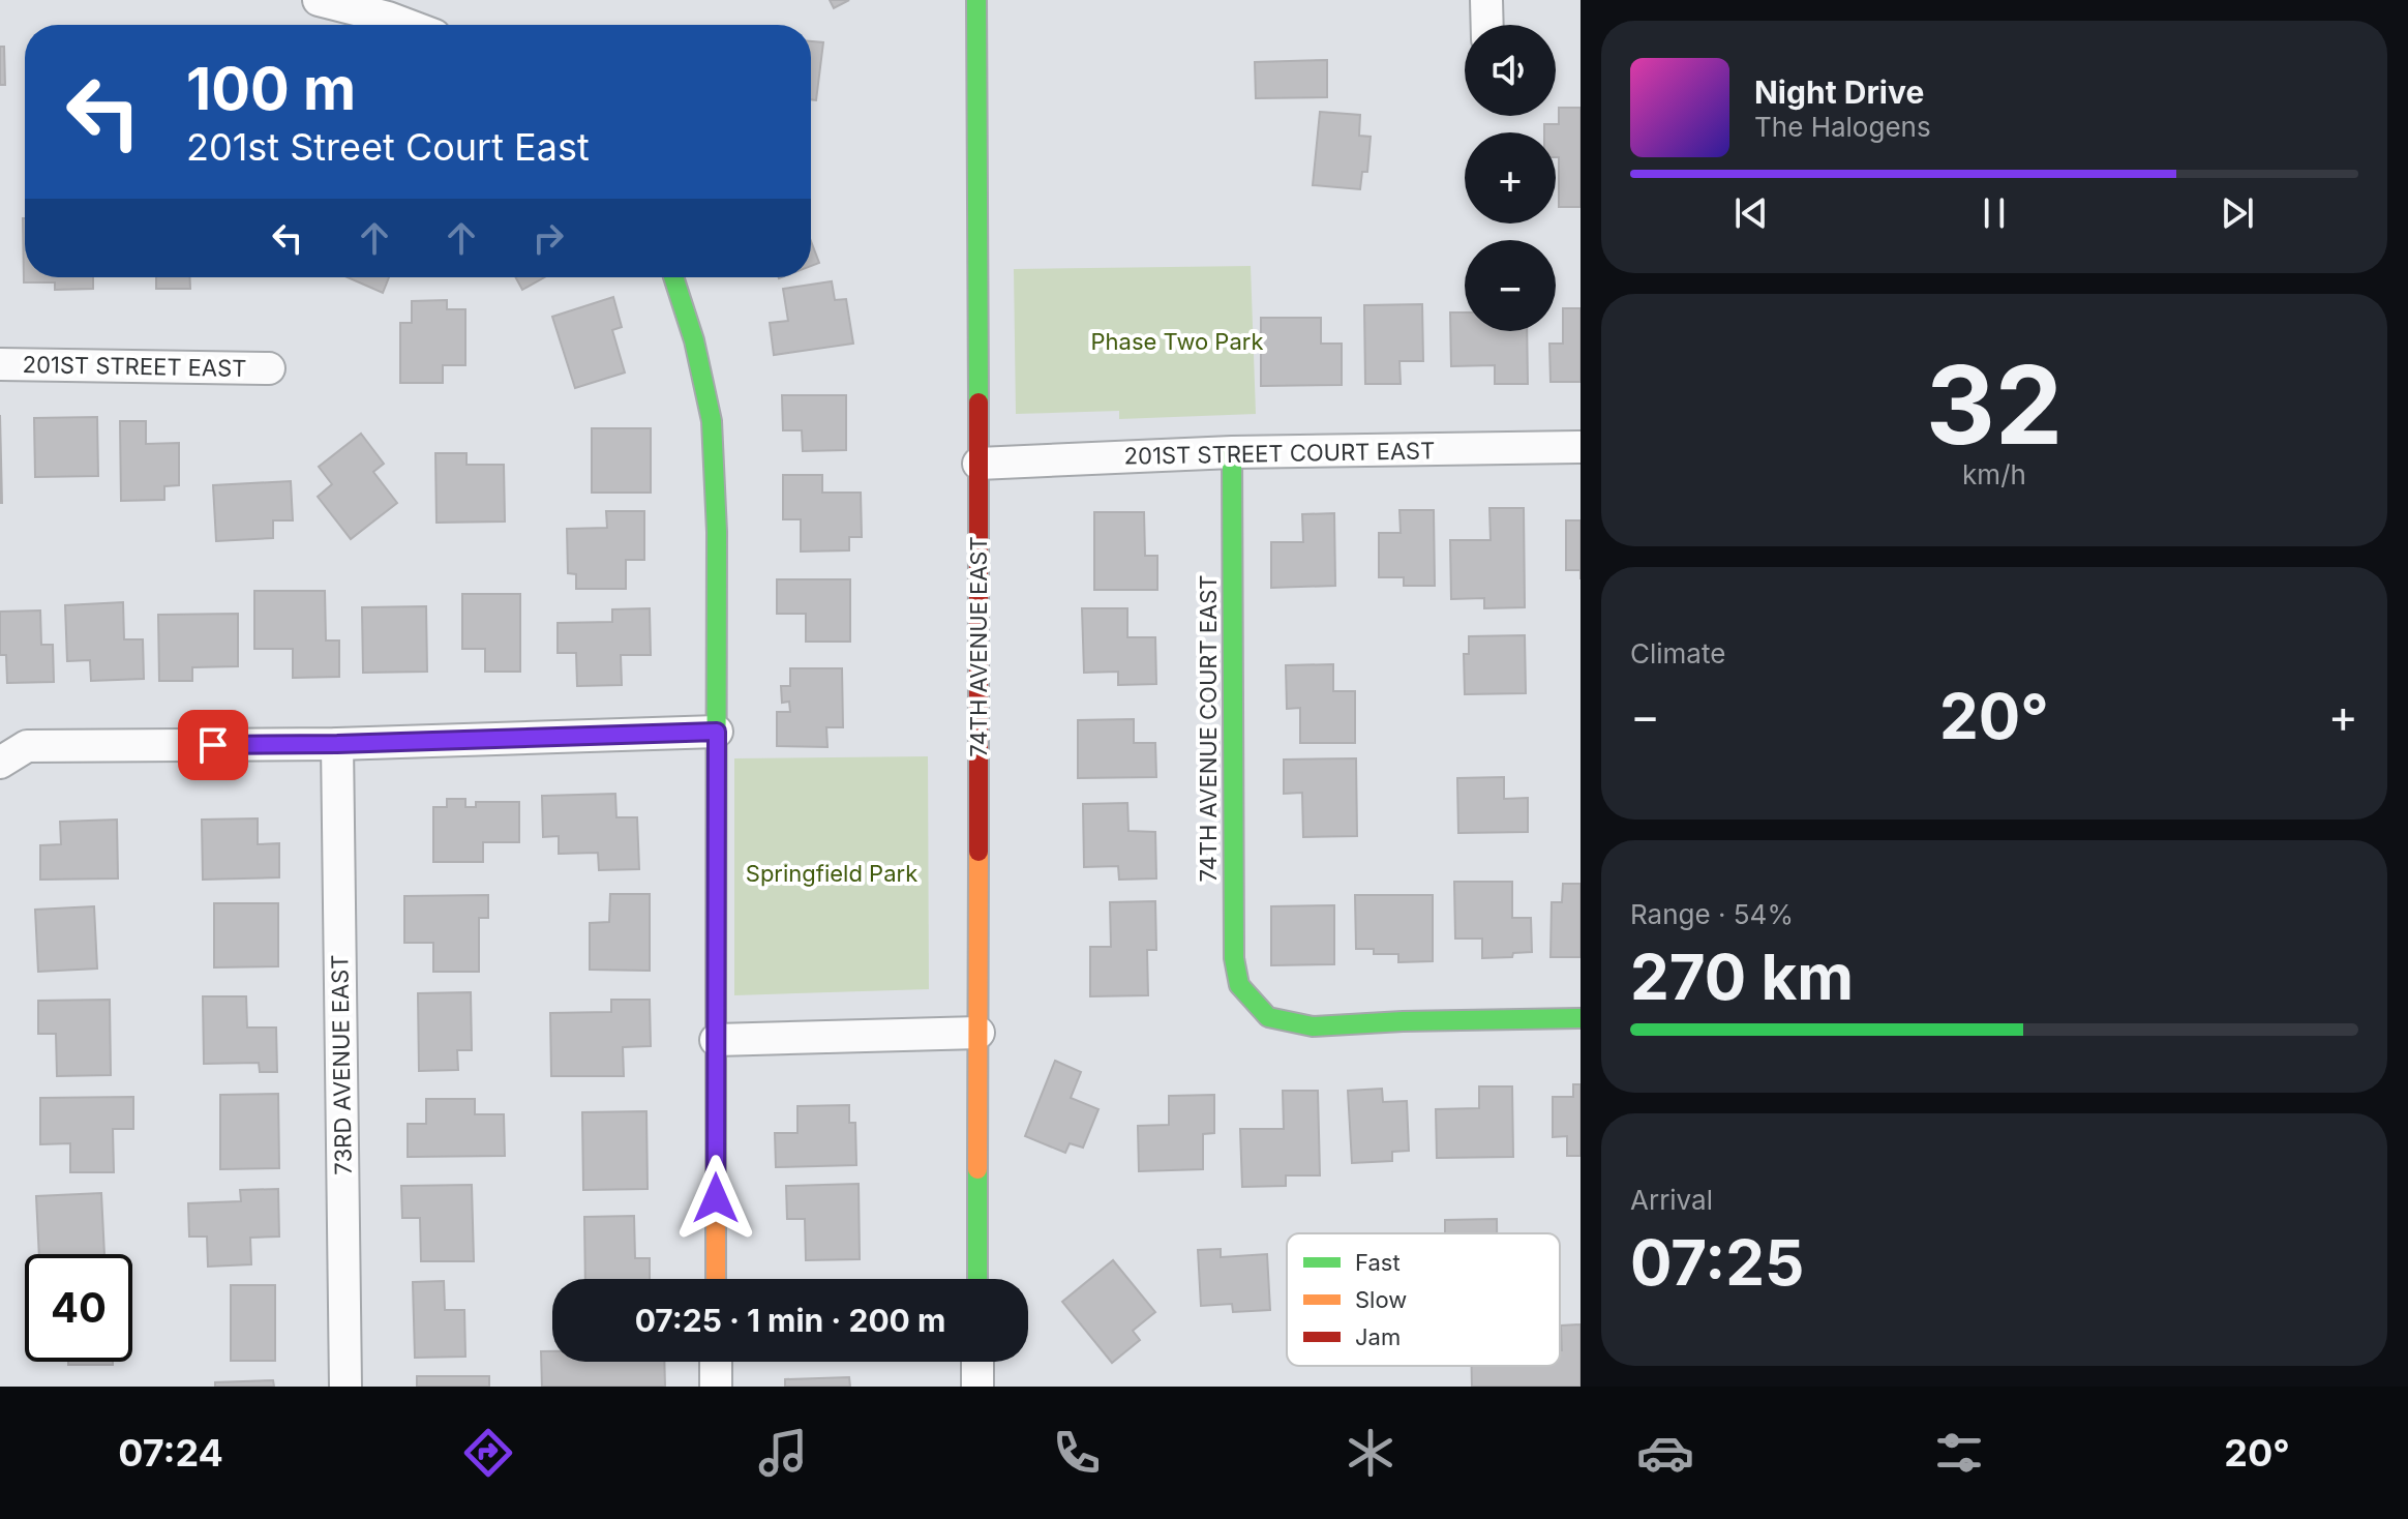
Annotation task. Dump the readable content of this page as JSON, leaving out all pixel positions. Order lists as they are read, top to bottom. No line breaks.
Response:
{"streets":{"street":["201ST STREET EAST","201ST STREET COURT EAST","74TH AVENUE EAST","74TH AVENUE COURT EAST","73RD AVENUE EAST"]},"crossings":[["201ST STREET COURT EAST","74TH AVENUE EAST"],["201ST STREET COURT EAST","74TH AVENUE COURT EAST"]],"parks":["Phase Two Park","Springfield Park"],"legend":["Fast","Slow","Jam"],"page":{"map_buttons":["+","−"],"turn":["100 m","201st Street Court East"],"song":["Night Drive","The Halogens"],"tile":[["32","km/h"],"Climate",["Range · 54%","270 km"],["Arrival","07:25"]],"heat":["−","20°","+"],"limit":"40","trip":"07:25 · 1 min · 200 m","tabs":["07:24","20°"]}}
